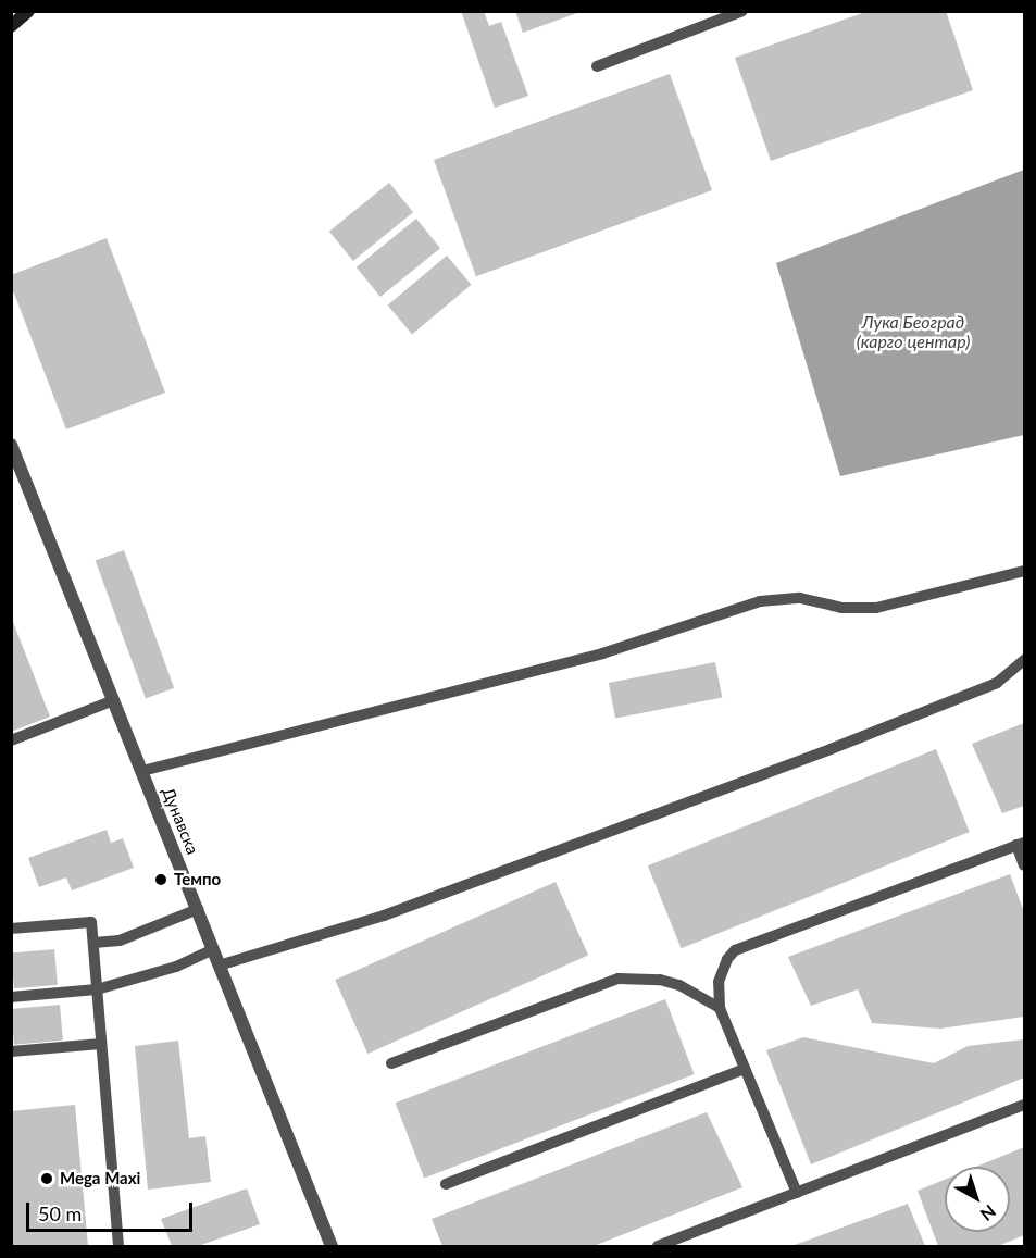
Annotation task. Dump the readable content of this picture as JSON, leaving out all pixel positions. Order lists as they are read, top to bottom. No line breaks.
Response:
{"streets":{"street":["Дунавска"]},"water":["Лука Београд (карго центар)"],"places":["Темпо","Mega Maxi"],"scale_bar":"50 m","north":"bottom right"}
